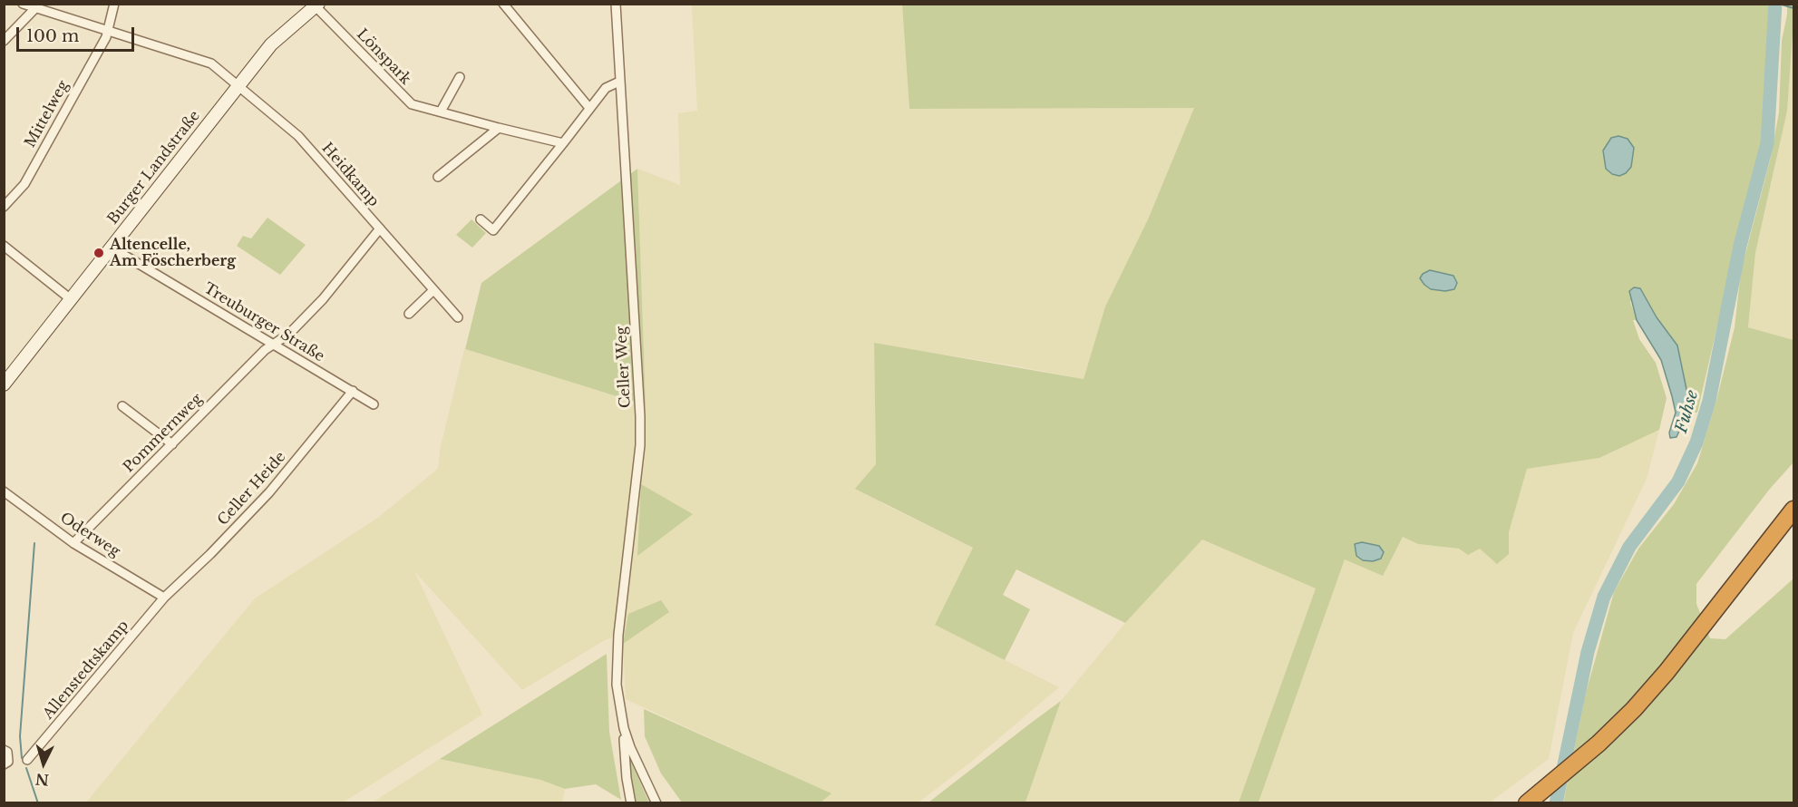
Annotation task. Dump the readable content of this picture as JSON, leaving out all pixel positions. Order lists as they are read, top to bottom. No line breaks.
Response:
{"streets":{"street":["Lönspark","Mittelweg","Burger Landstraße","Heidkamp","Treuburger Straße","Celler Weg","Pommernweg","Celler Heide","Oderweg","Allenstedtskamp"]},"crossings":[["Lönspark","Burger Landstraße"],["Mittelweg","Heidkamp"],["Burger Landstraße","Heidkamp"],["Burger Landstraße","Treuburger Straße"],["Heidkamp","Pommernweg"],["Treuburger Straße","Pommernweg"],["Treuburger Straße","Celler Heide"],["Pommernweg","Oderweg"],["Celler Heide","Oderweg"],["Celler Heide","Allenstedtskamp"],["Oderweg","Allenstedtskamp"]],"water":["Fuhse"],"places":["Altencelle, Am Föscherberg"],"scale_bar":"100 m","north":"bottom"}
